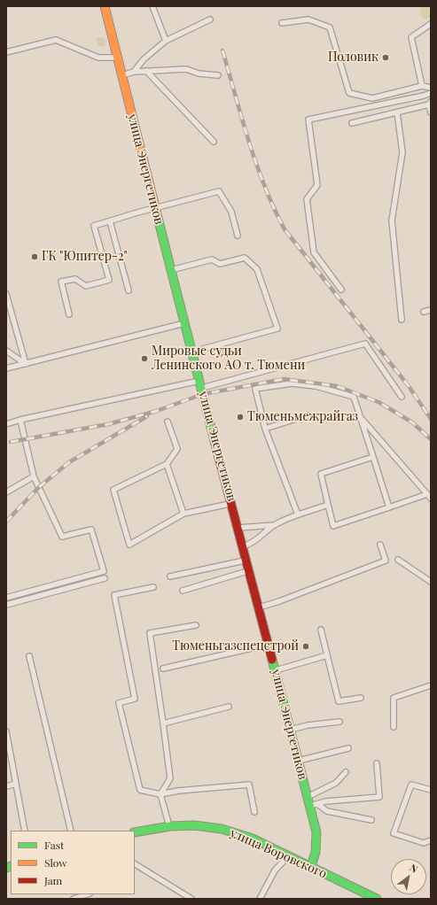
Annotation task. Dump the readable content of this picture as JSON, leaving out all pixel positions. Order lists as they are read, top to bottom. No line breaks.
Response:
{"streets":{"street":["улица Энергетиков","улица Воровского"]},"crossings":[["улица Энергетиков","улица Воровского"]],"places":["Половик","ГК \"Юпитер-2\"","Мировые судьи Ленинского АО т. Тюмени","Тюменьмежрайгаз","Тюменьгазспецстрой"],"legend":["Fast","Slow","Jam"],"north":"top right"}
